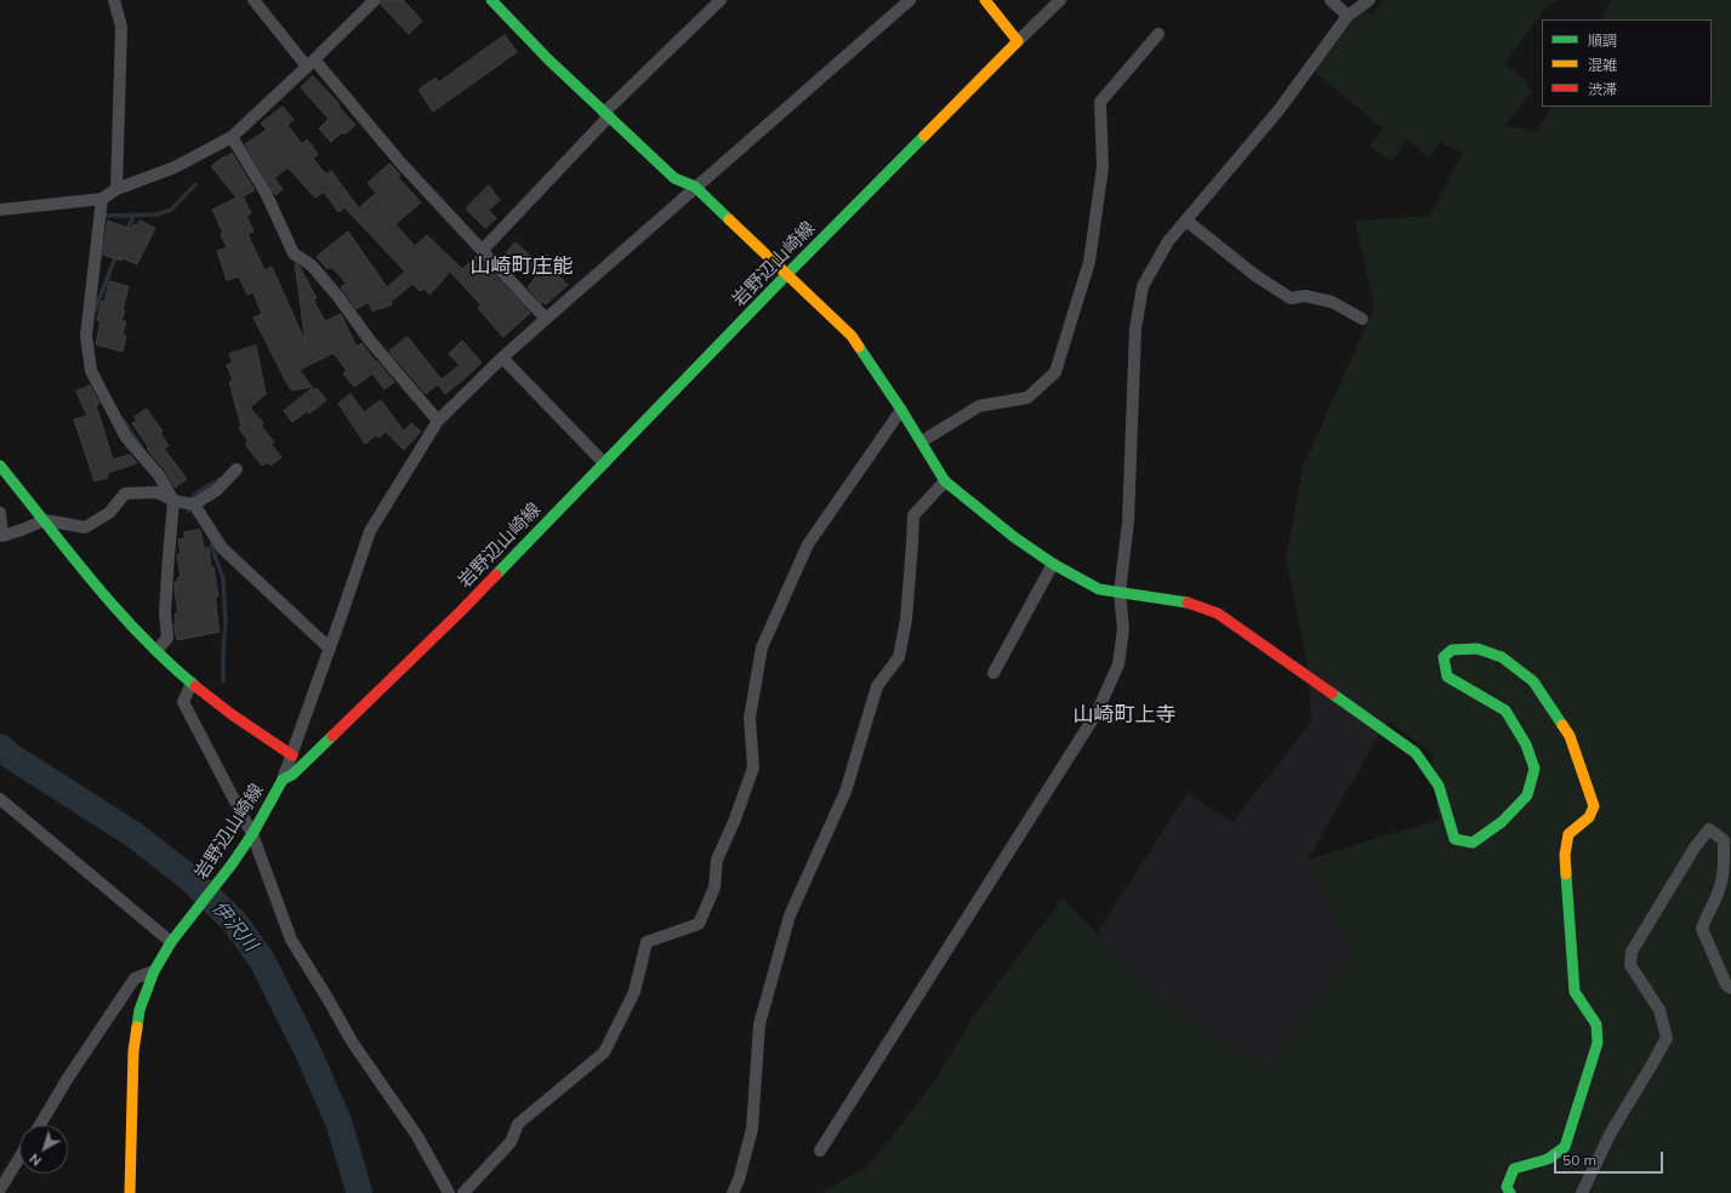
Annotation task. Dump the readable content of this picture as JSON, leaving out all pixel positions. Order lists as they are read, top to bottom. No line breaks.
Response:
{"streets":{"street":["岩野辺山崎線"]},"districts":["山崎町庄能","山崎町上寺"],"water":["伊沢川"],"legend":["順調","混雑","渋滞"],"scale_bar":"50 m","north":"bottom left"}
